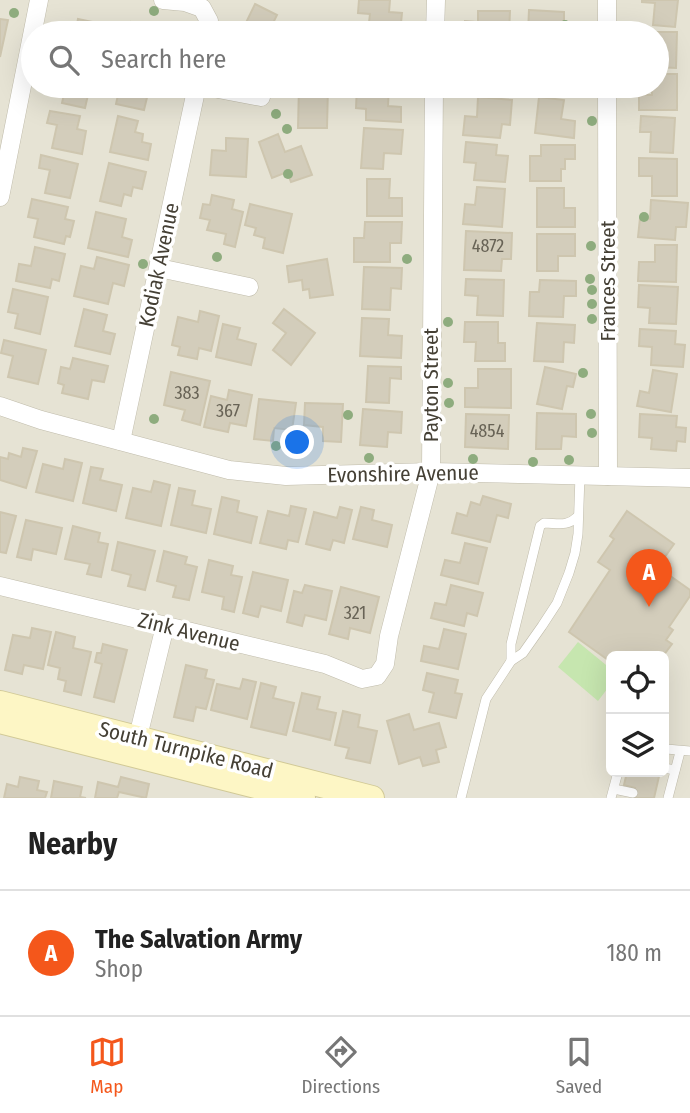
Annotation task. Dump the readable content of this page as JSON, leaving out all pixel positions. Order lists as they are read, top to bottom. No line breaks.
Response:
{"streets":{"street":["Kodiak Avenue","Frances Street","Payton Street","Evonshire Avenue","Zink Avenue","South Turnpike Road"]},"crossings":[["Kodiak Avenue","Evonshire Avenue"],["Frances Street","Evonshire Avenue"],["Payton Street","Evonshire Avenue"],["Payton Street","Zink Avenue"]],"house_numbers":["4872","383","367","4854","321"],"page":{"search":"Search here","pins":"A","heading":"Nearby","list":[{"mark":"A","name":"The Salvation Army","note":"Shop","value":"180 m"}],"nav":["Map","Directions","Saved"]}}
